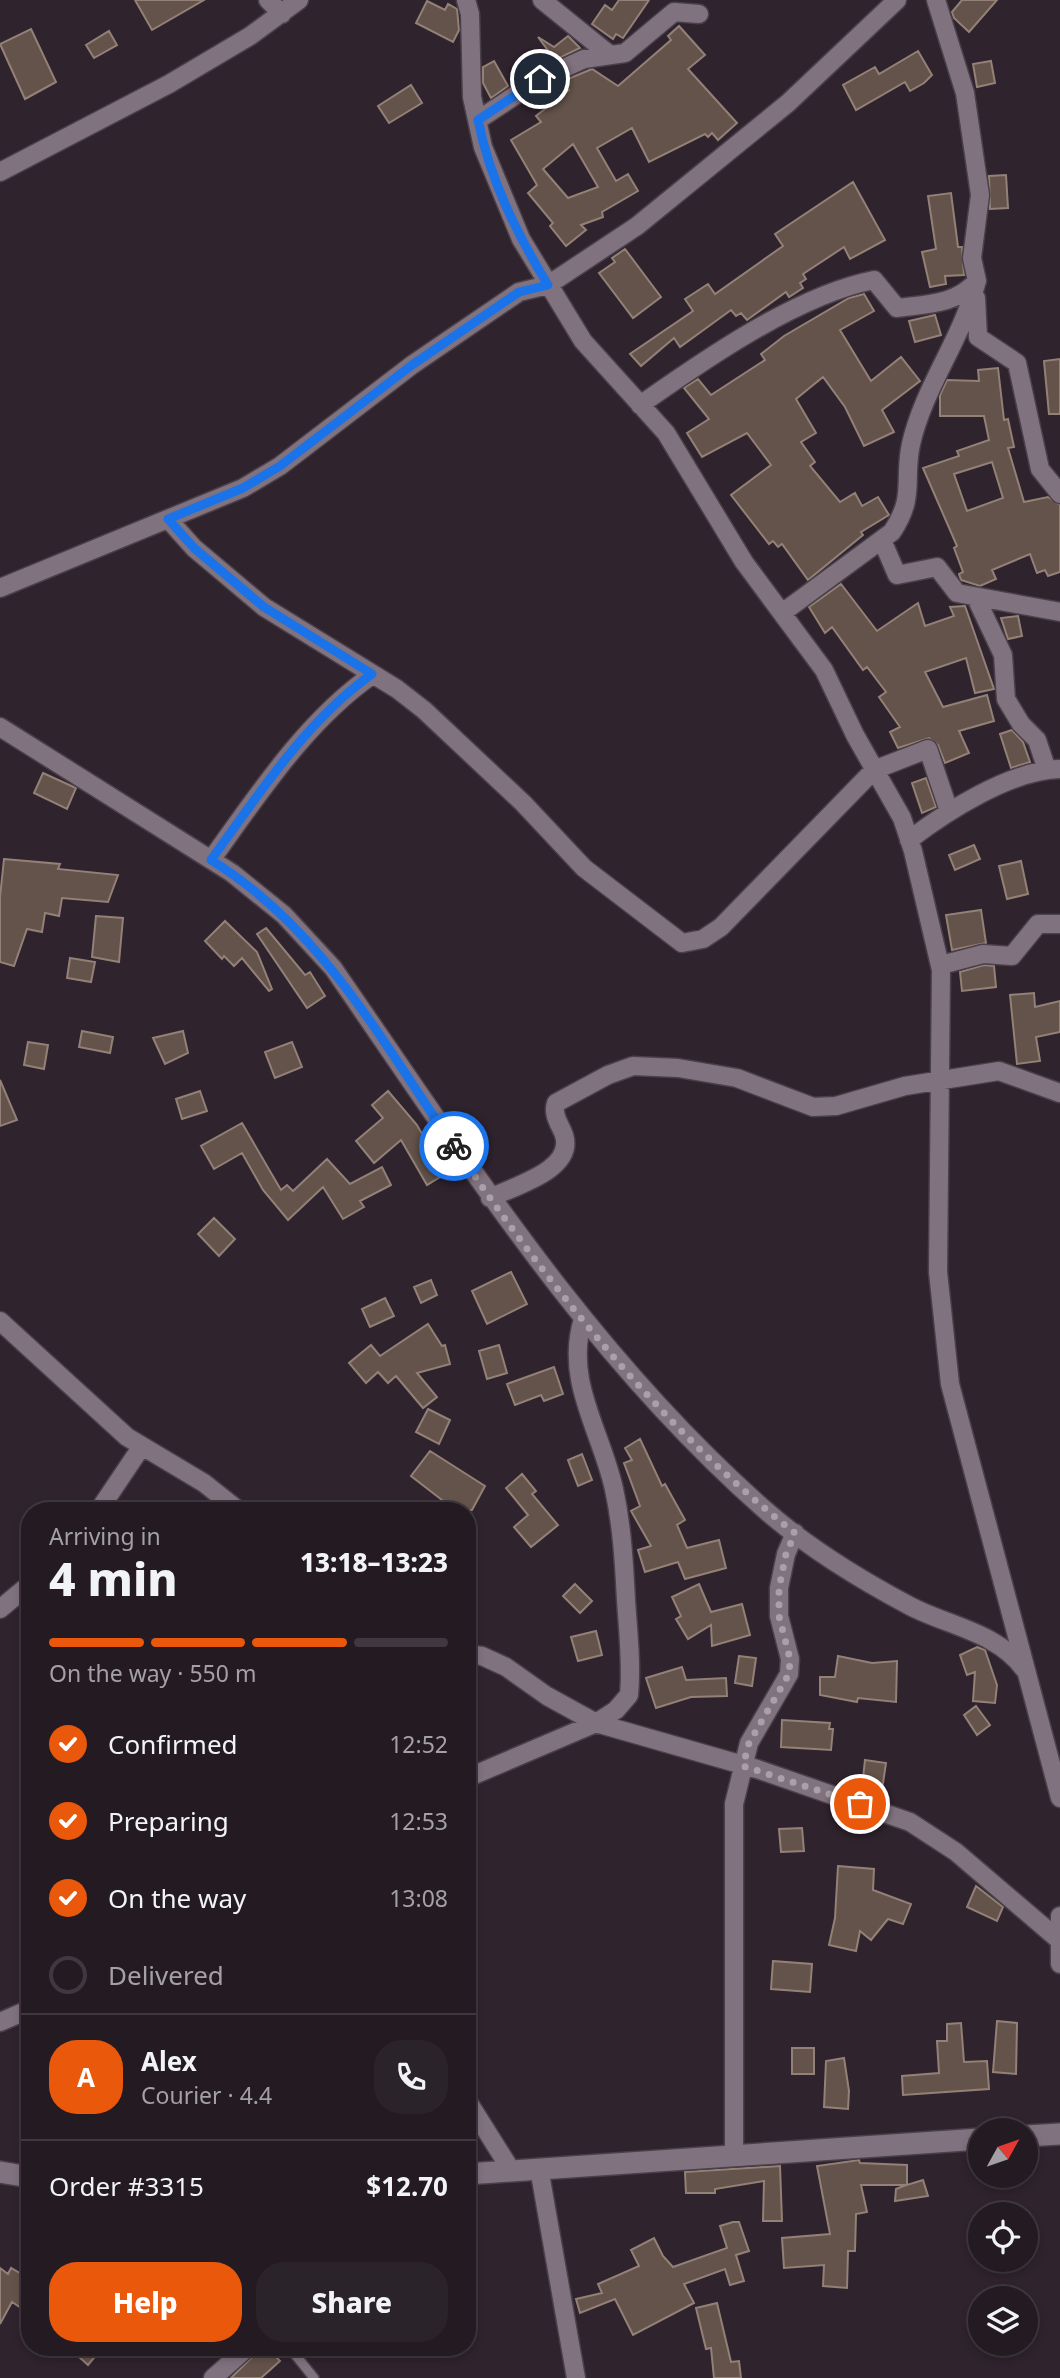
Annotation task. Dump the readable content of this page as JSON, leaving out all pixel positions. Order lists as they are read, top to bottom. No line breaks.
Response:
{"north":"top right","page":{"heading":["4 min","Arriving in","13:18–13:23"],"panel":["Alex","Courier · 4.4","Order #3315","$12.70"],"bar":"On the way · 550 m","list":[["Confirmed","12:52"],["Preparing","12:53"],["On the way","13:08"],"Delivered"],"round":"A","buttons":["Help","Share"]}}
